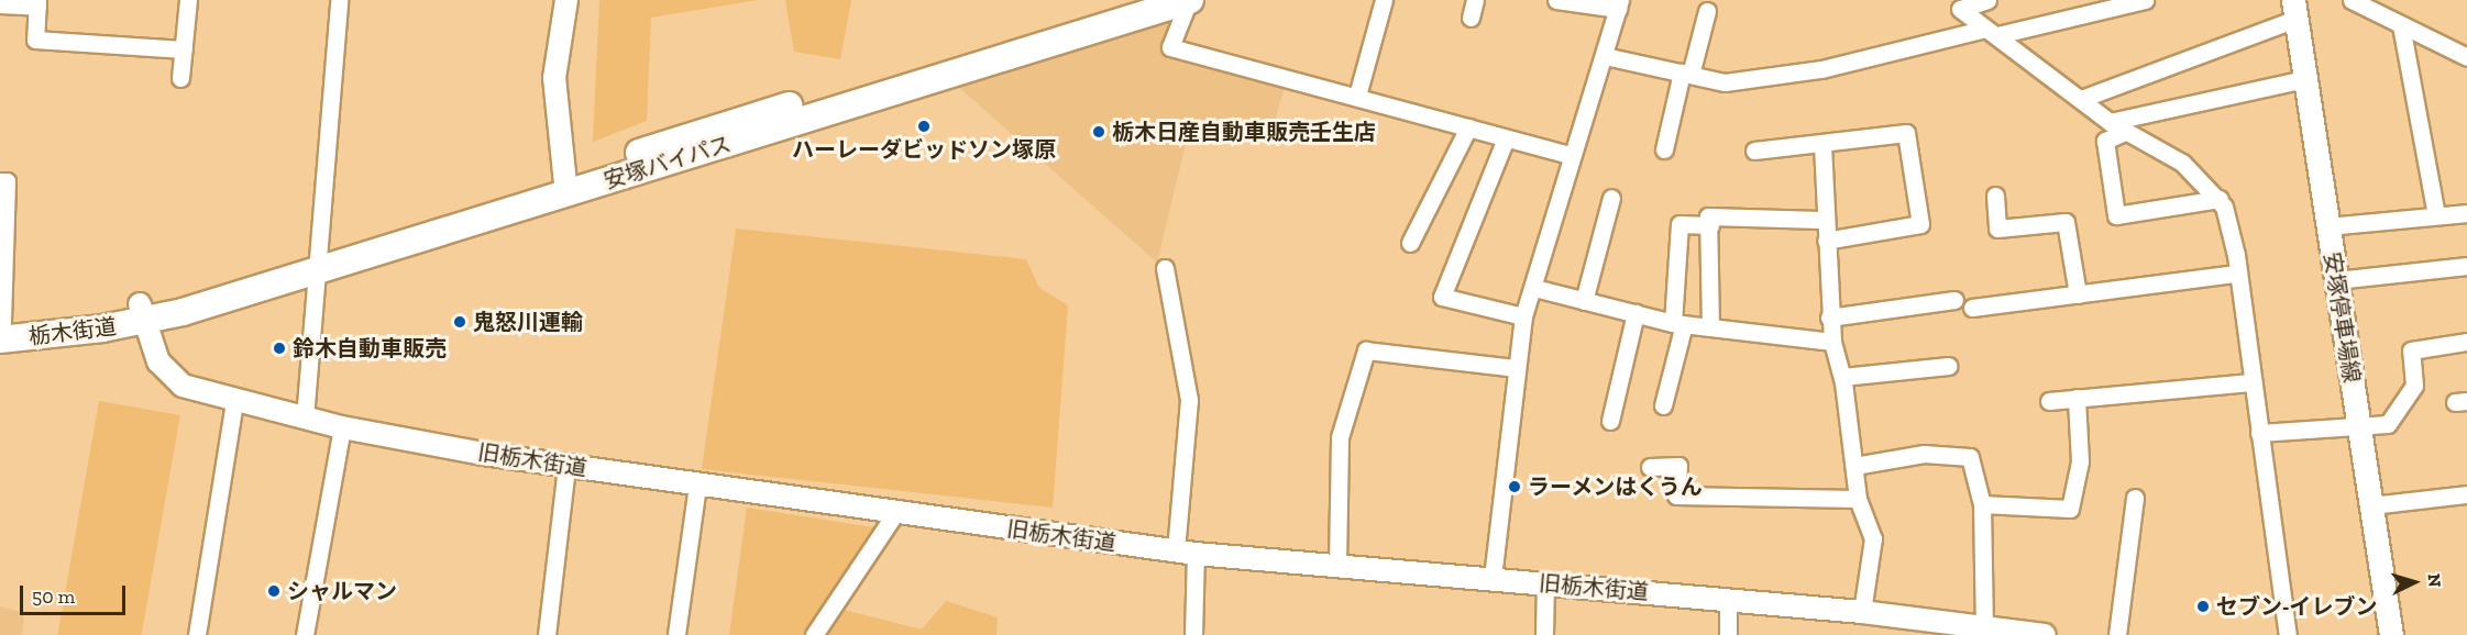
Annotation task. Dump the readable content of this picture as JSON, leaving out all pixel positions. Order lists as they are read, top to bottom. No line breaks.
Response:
{"streets":{"main road":["安塚バイパス","安塚停車場線","栃木街道"],"street":["旧栃木街道"]},"crossings":[["安塚バイパス","栃木街道"],["安塚バイパス","旧栃木街道"],["栃木街道","旧栃木街道"]],"places":["ハーレーダビッドソン塚原","栃木日産自動車販売壬生店","鬼怒川運輸","鈴木自動車販売","ラーメンはくうん","シャルマン","セブン-イレブン"],"scale_bar":"50 m","north":"right"}
